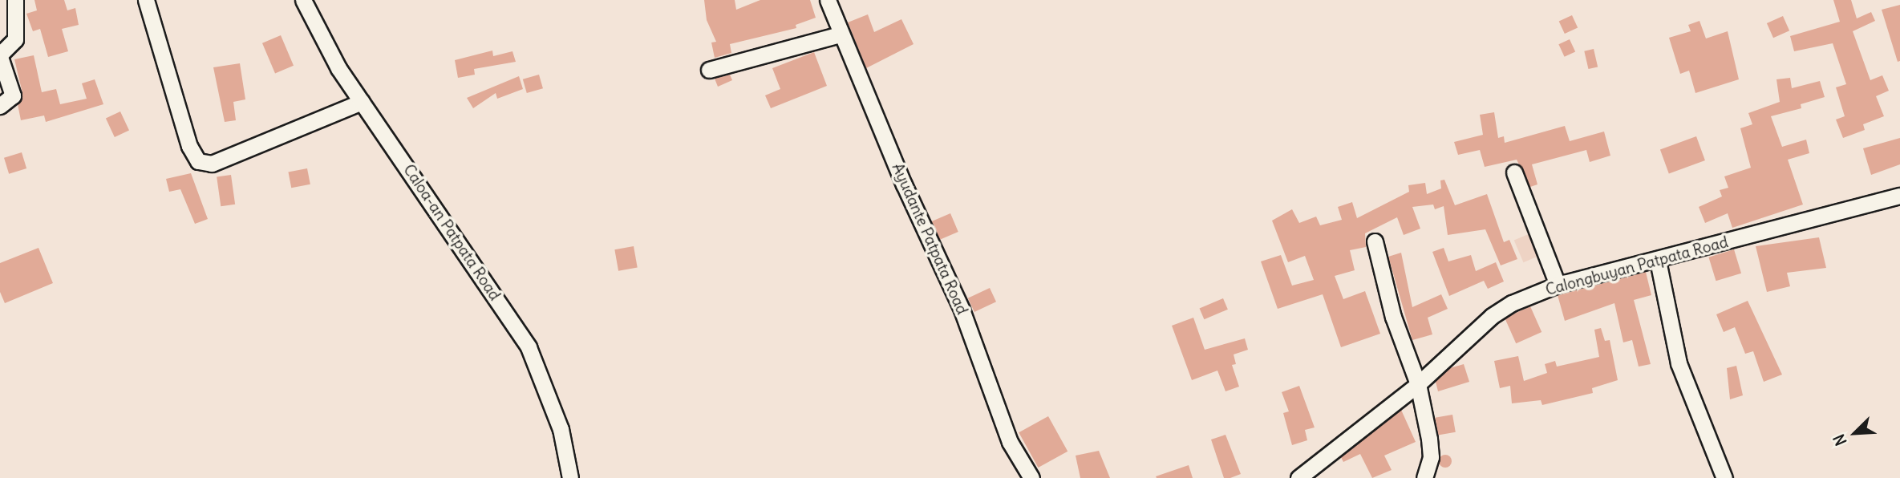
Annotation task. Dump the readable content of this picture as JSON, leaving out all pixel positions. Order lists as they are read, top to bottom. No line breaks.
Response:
{"streets":{"street":["Caloa-an Patpata Road","Ayudante Patpata Road","Calongbuyan Patpata Road"]},"north":"bottom left"}
